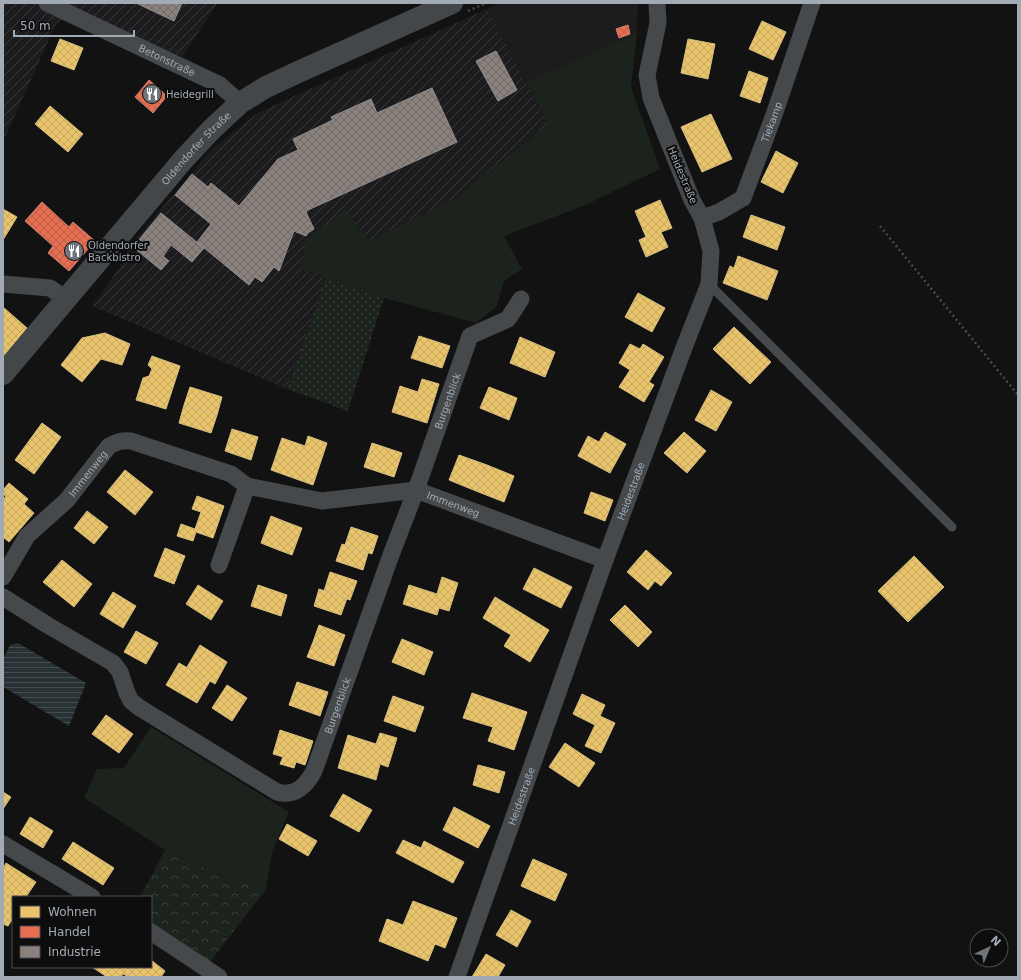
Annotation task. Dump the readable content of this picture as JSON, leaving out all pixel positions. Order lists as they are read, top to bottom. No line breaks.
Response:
{"streets":{"main road":["Oldendorfer Straße"],"street":["Betonstraße","Tiekamp","Heidestraße","Burgenblick","Immenweg"]},"crossings":[["Betonstraße","Oldendorfer Straße"],["Tiekamp","Heidestraße"],["Heidestraße","Immenweg"],["Burgenblick","Immenweg"]],"places":{"restaurant":["Heidegrill","Oldendorfer Backbistro"]},"legend":["Wohnen","Handel","Industrie"],"scale_bar":"50 m","north":"top right"}
